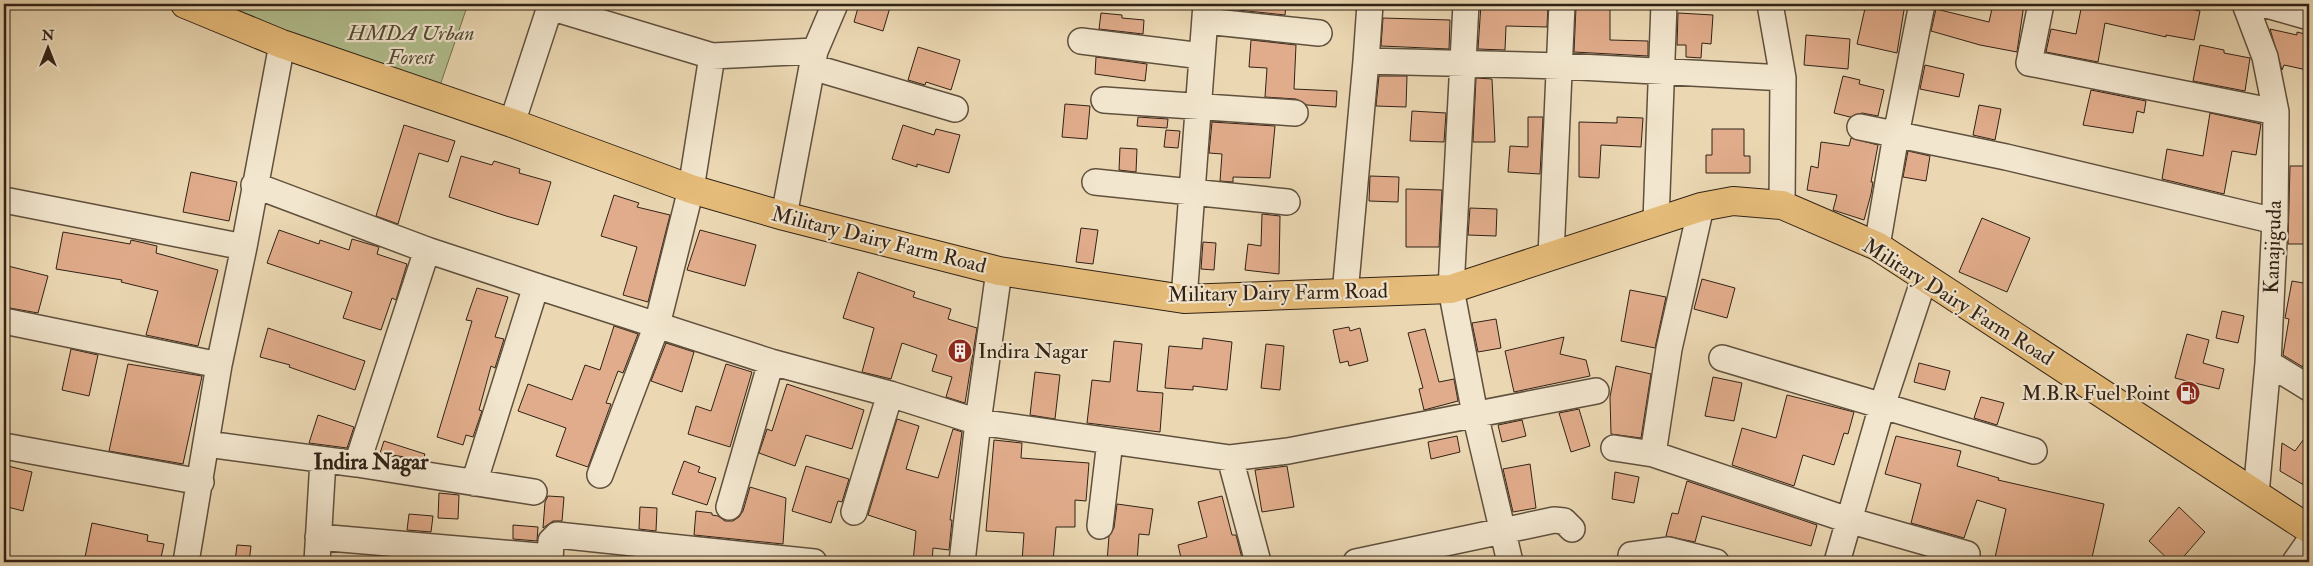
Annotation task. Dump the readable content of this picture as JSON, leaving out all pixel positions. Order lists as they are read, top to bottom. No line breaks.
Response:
{"streets":{"main road":["Military Dairy Farm Road"],"street":["Kanajiguda"]},"crossings":[["Military Dairy Farm Road","Kanajiguda"]],"districts":["Indira Nagar"],"parks":["HMDA Urban Forest"],"places":{"building":["Indira Nagar"],"fuel station":["M.B.R Fuel Point"]},"north":"top"}
